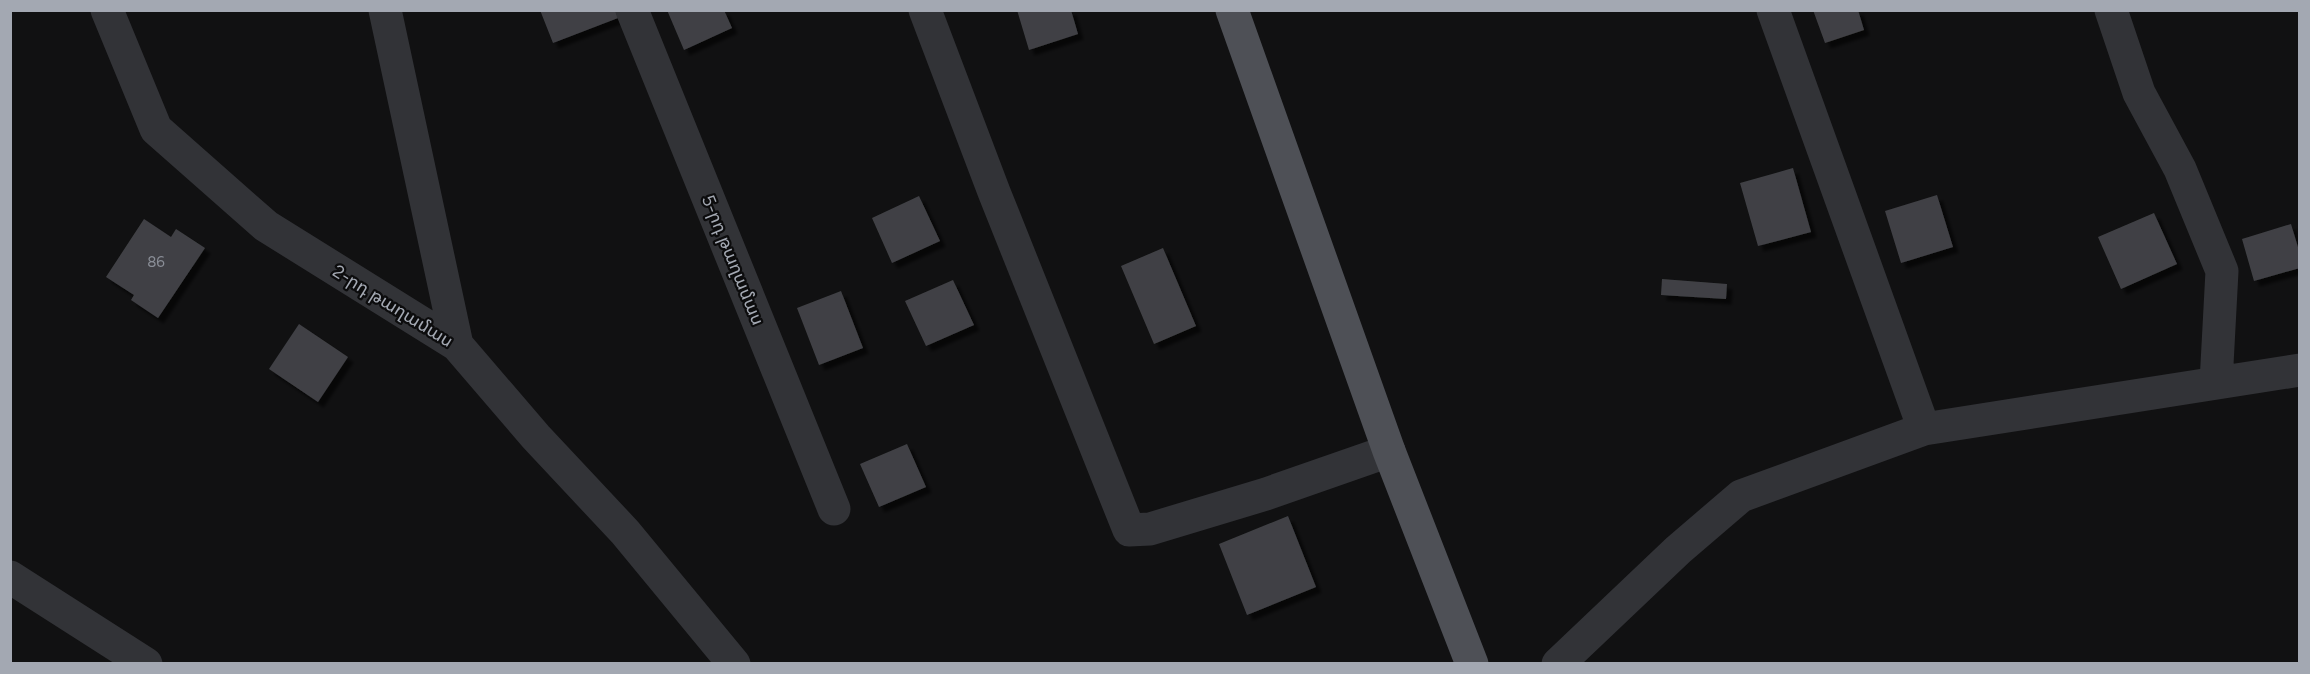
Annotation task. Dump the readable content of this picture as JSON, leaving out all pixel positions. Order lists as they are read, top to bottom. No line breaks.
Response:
{"streets":{"street":["5-րդ թաղամաս","2-րդ թաղամաս"]},"house_numbers":["86"]}
